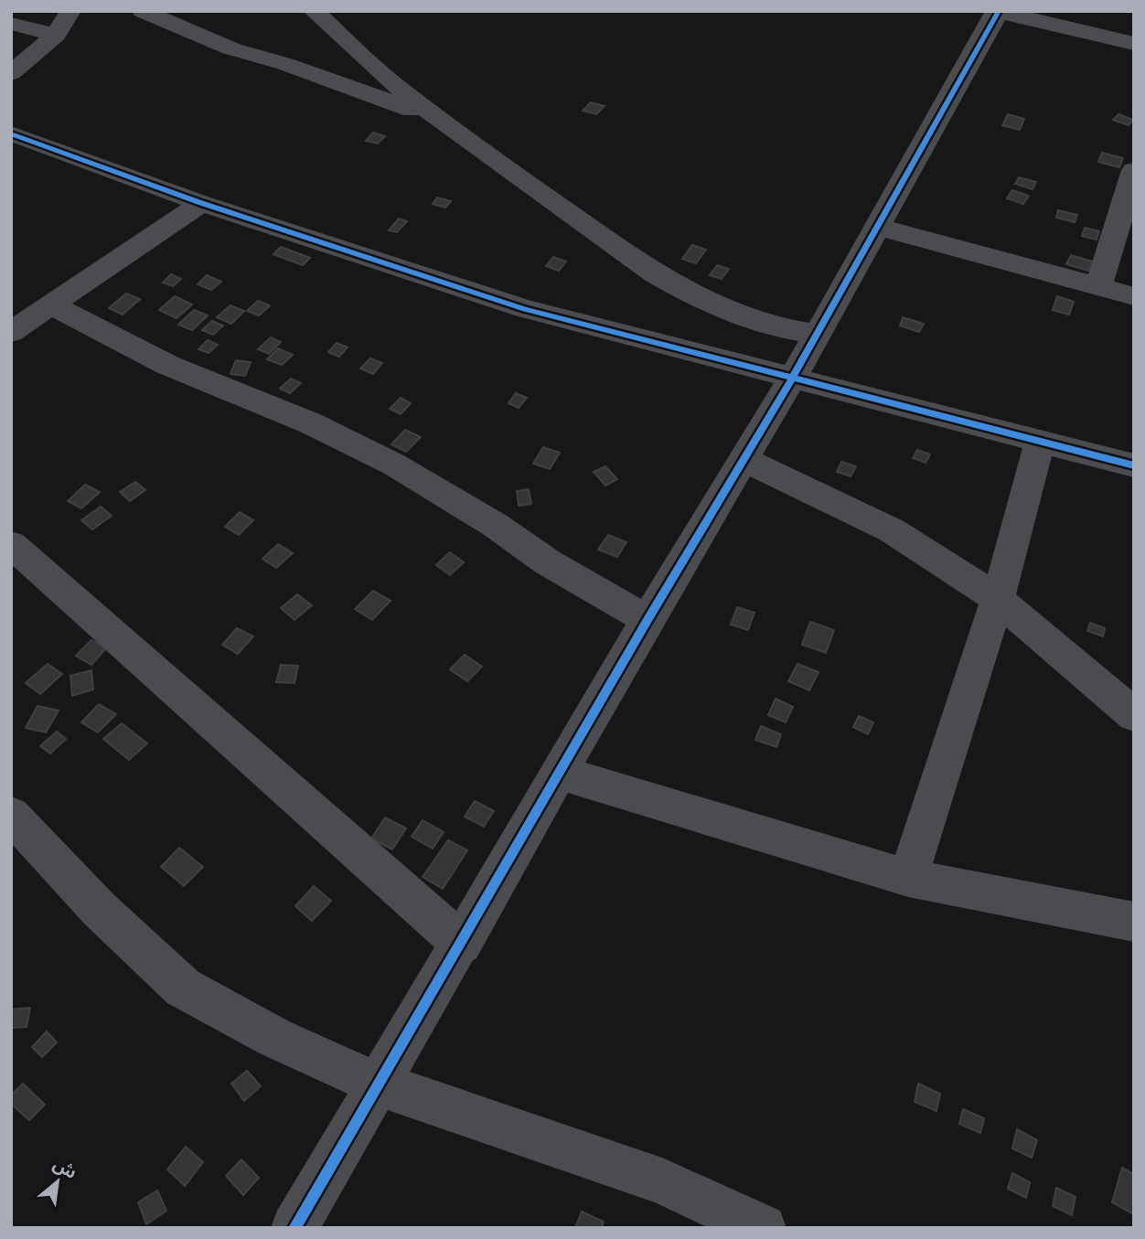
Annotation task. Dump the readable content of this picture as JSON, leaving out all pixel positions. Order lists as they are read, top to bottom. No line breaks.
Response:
{"north":"top right"}
